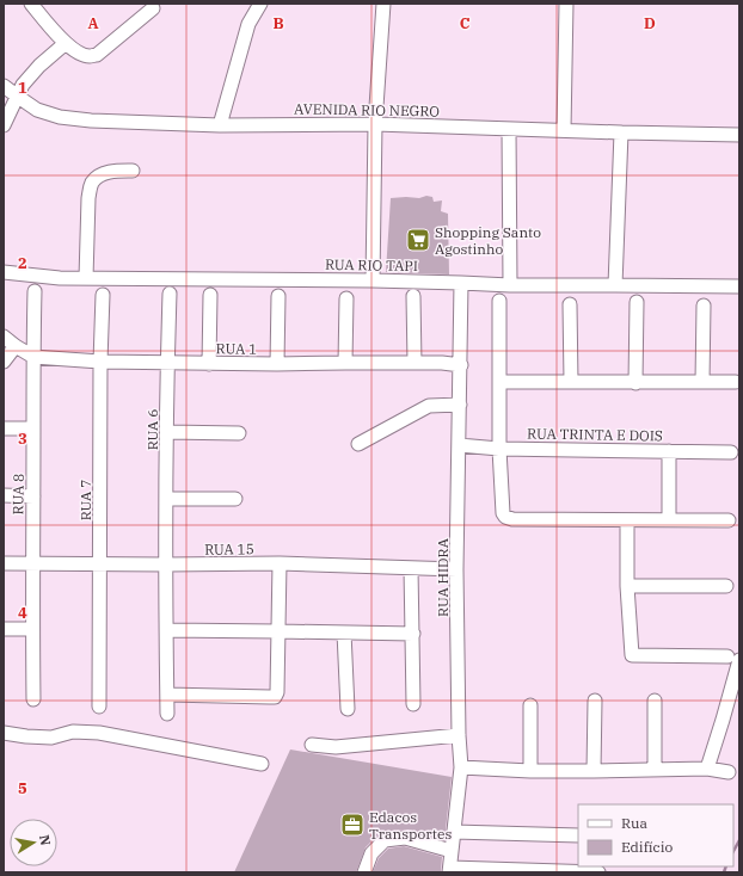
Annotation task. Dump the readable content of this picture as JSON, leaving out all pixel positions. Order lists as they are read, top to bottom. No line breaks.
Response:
{"streets":{"street":["AVENIDA RIO NEGRO","RUA RIO TAPI","RUA 1","RUA 6","RUA TRINTA E DOIS","RUA 8","RUA 7","RUA 15","RUA HIDRA"]},"crossings":[["RUA RIO TAPI","RUA HIDRA"],["RUA 1","RUA 6"],["RUA 1","RUA 8"],["RUA 1","RUA 7"],["RUA 1","RUA HIDRA"],["RUA 6","RUA 15"],["RUA TRINTA E DOIS","RUA HIDRA"],["RUA 8","RUA 15"],["RUA 7","RUA 15"],["RUA 15","RUA HIDRA"]],"places":{"supermarket":["Shopping Santo Agostinho"],"office":["Edacos Transportes"]},"legend":["Rua","Edifício"],"north":"right","grid":{"columns":["A","B","C","D"],"rows":["1","2","3","4","5"]}}
